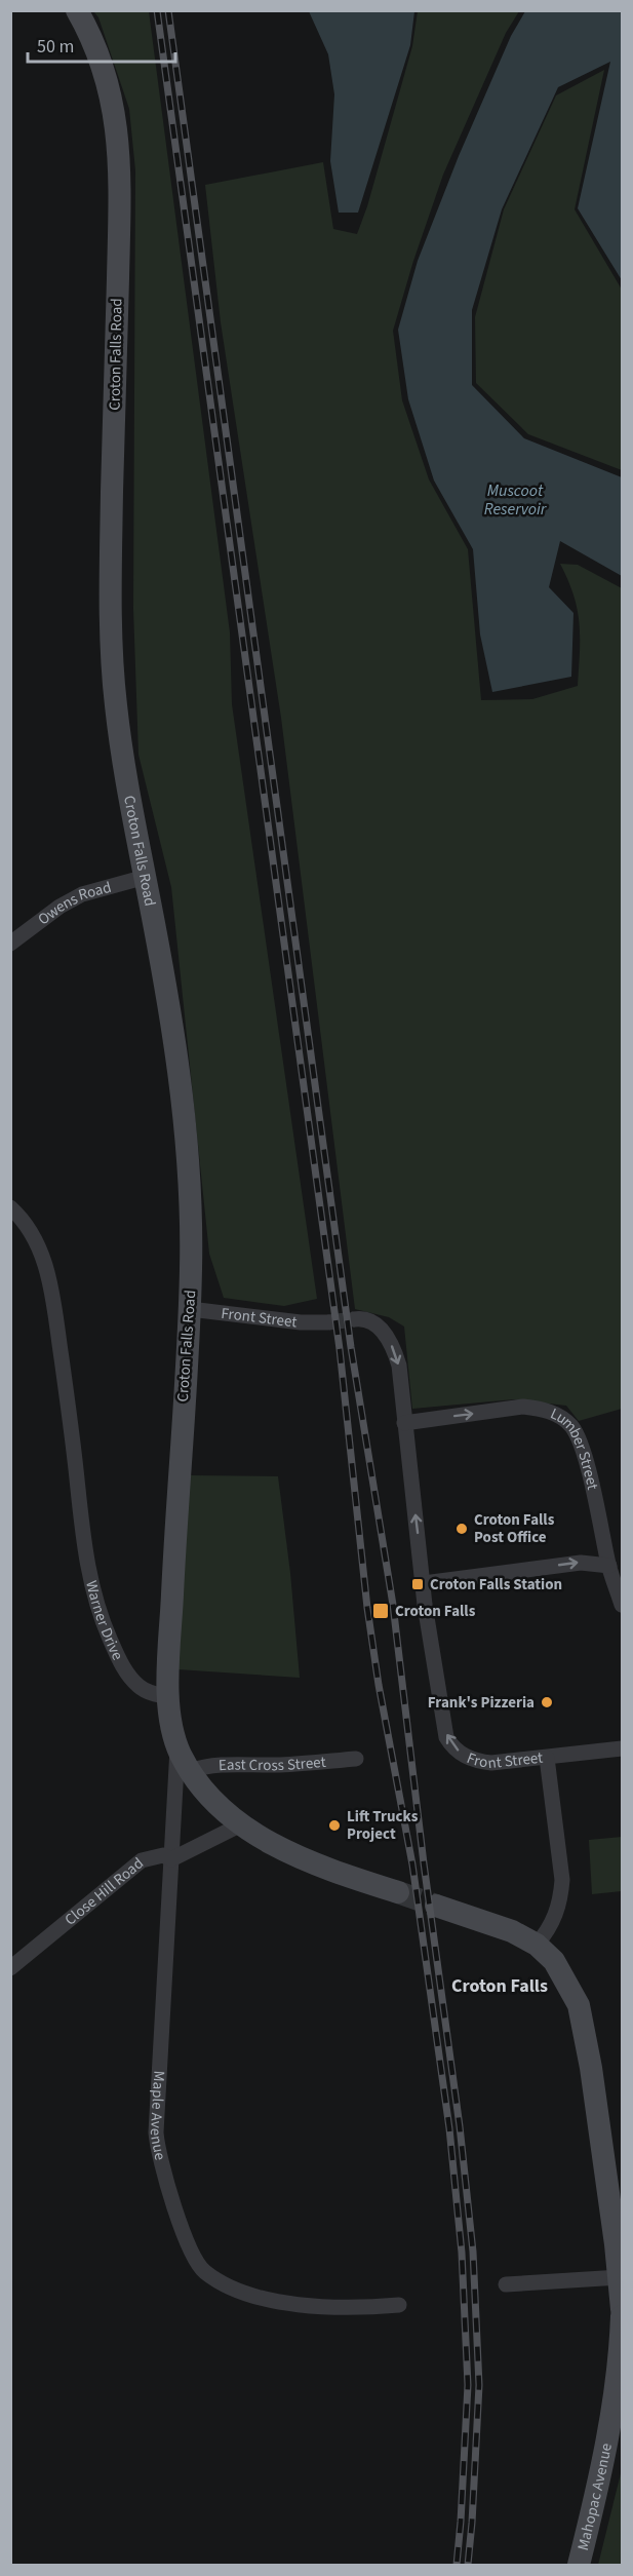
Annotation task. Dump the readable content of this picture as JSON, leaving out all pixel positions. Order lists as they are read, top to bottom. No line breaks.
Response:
{"streets":{"main road":["Croton Falls Road","Mahopac Avenue"],"street":["Owens Road","Front Street","Lumber Street","Warner Drive","East Cross Street","Close Hill Road","Maple Avenue"]},"crossings":[["Croton Falls Road","Owens Road"],["Croton Falls Road","Front Street"],["Croton Falls Road","Warner Drive"],["Front Street","Lumber Street"],["Close Hill Road","Maple Avenue"]],"districts":["Croton Falls"],"water":["Muscoot Reservoir"],"places":{"other":["Croton Falls Post Office","Frank's Pizzeria","Lift Trucks Project"],"transit":["Croton Falls Station","Croton Falls"]},"scale_bar":"50 m"}
